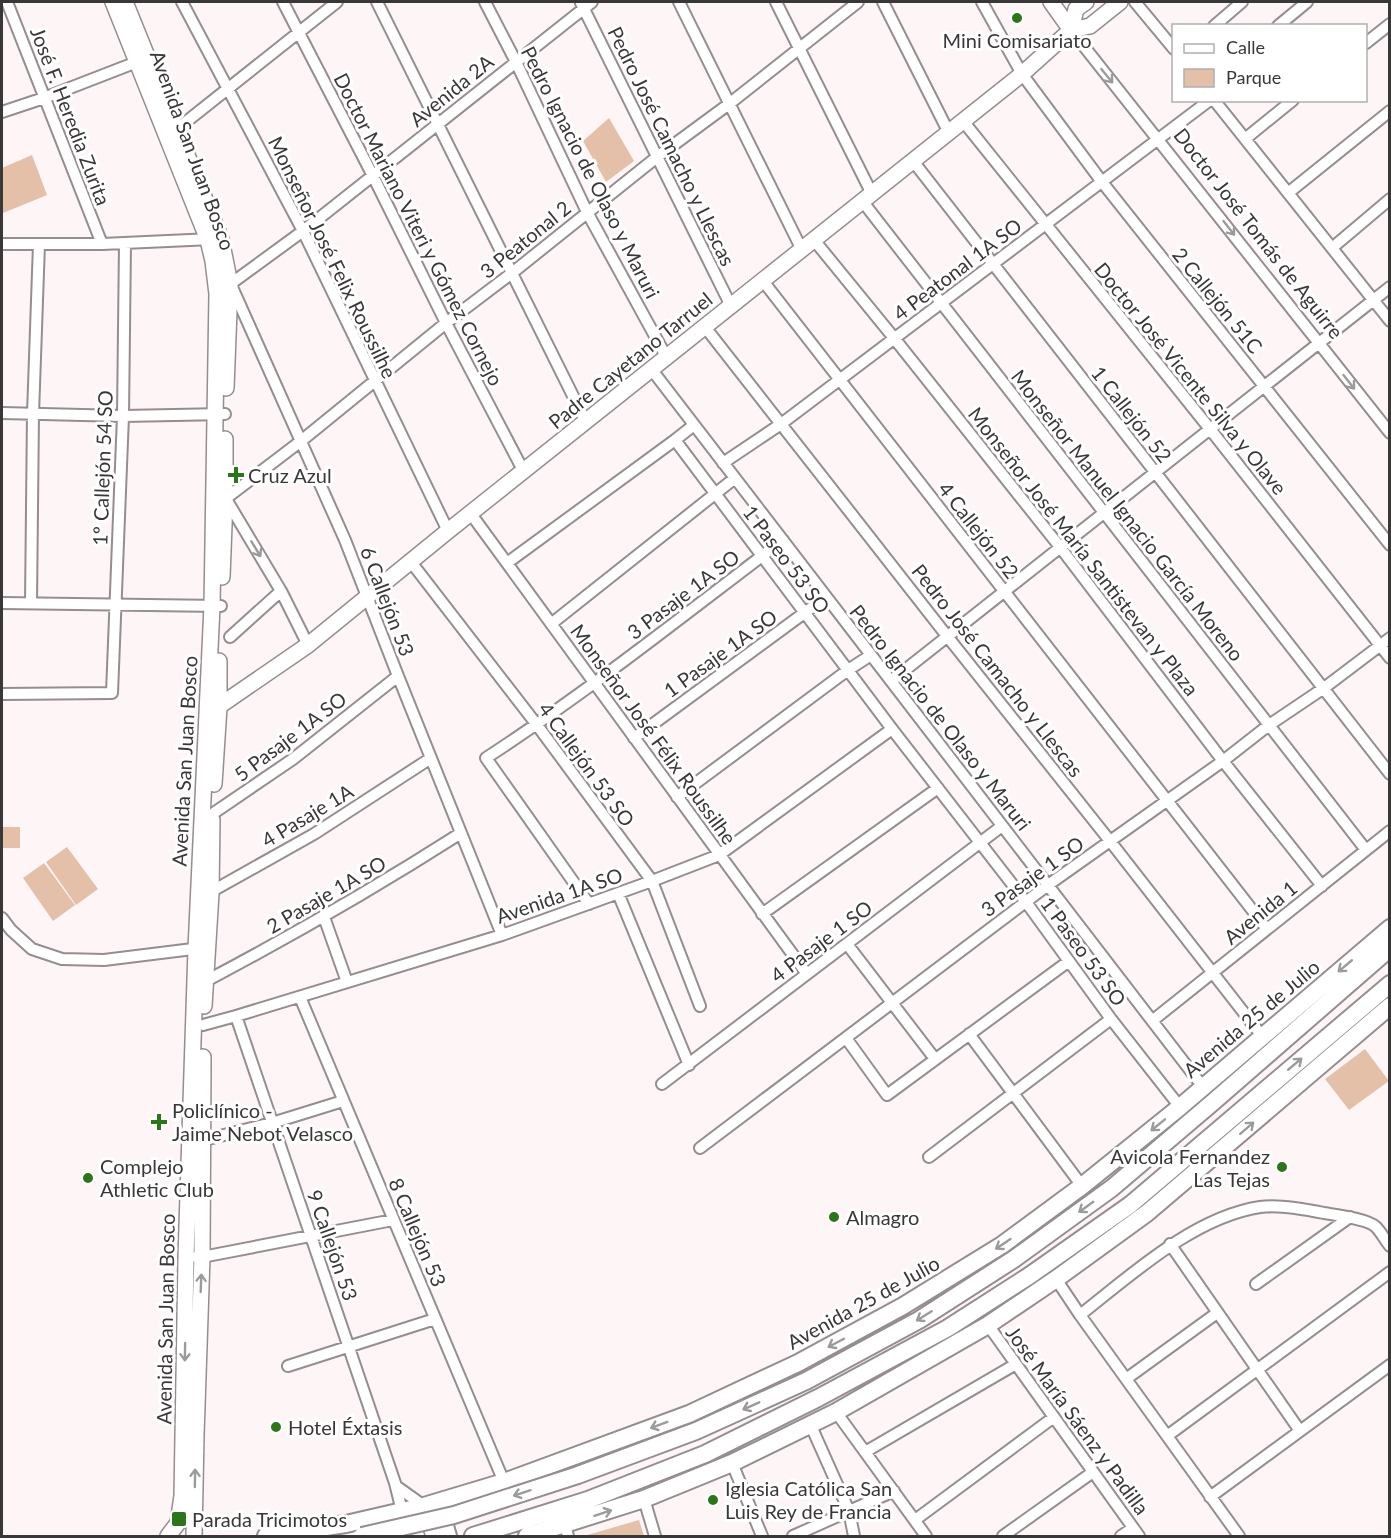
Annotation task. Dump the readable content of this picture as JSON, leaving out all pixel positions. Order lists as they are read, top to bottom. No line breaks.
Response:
{"streets":{"main road":["Avenida 25 de Julio"],"street":["Avenida 2A","José F. Heredia Zurita","Pedro José Camacho y Llescas","Avenida San Juan Bosco","Pedro Ignacio de Olaso y Maruri","Doctor Mariano Viteri y Gómez Cornejo","Doctor José Tomás de Aguirre","3 Peatonal 2","Monseñor José Felix Roussilhe","4 Peatonal 1A SO","2 Callejón 51C","Padre Cayetano Tarruel","Doctor José Vicente Silva y Olave","1 Callejón 52","1º Callejón 54 SO","Monseñor Manuel Ignacio García Moreno","4 Callejón 52","Monseñor José María Santistevan y Plaza","1 Paseo 53 SO","3 Pasaje 1A SO","6 Callejón 53","1 Pasaje 1A SO","Monseñor José Félix Roussilhe","5 Pasaje 1A SO","4 Callejón 53 SO","4 Pasaje 1A","3 Pasaje 1 SO","2 Pasaje 1A SO","Avenida 1A SO","Avenida 1","4 Pasaje 1 SO","8 Callejón 53","9 Callejón 53","José María Sáenz y Padilla"]},"crossings":[["Avenida 2A","Pedro José Camacho y Llescas"],["Avenida 2A","Avenida San Juan Bosco"],["Avenida 2A","Pedro Ignacio de Olaso y Maruri"],["Avenida 2A","Doctor Mariano Viteri y Gómez Cornejo"],["Avenida 2A","Monseñor José Felix Roussilhe"],["Avenida 2A","6 Callejón 53"],["Pedro José Camacho y Llescas","3 Peatonal 2"],["Pedro José Camacho y Llescas","4 Peatonal 1A SO"],["Pedro José Camacho y Llescas","Padre Cayetano Tarruel"],["Pedro José Camacho y Llescas","3 Pasaje 1 SO"],["Pedro José Camacho y Llescas","Avenida 1"],["Pedro José Camacho y Llescas","Avenida 25 de Julio"],["Avenida San Juan Bosco","3 Peatonal 2"],["Avenida San Juan Bosco","Padre Cayetano Tarruel"],["Avenida San Juan Bosco","6 Callejón 53"],["Avenida San Juan Bosco","5 Pasaje 1A SO"],["Avenida San Juan Bosco","4 Pasaje 1A"],["Avenida San Juan Bosco","2 Pasaje 1A SO"],["Avenida San Juan Bosco","Avenida 1A SO"],["Pedro Ignacio de Olaso y Maruri","3 Peatonal 2"],["Pedro Ignacio de Olaso y Maruri","4 Peatonal 1A SO"],["Pedro Ignacio de Olaso y Maruri","Padre Cayetano Tarruel"],["Pedro Ignacio de Olaso y Maruri","3 Pasaje 1A SO"],["Pedro Ignacio de Olaso y Maruri","1 Pasaje 1A SO"],["Pedro Ignacio de Olaso y Maruri","3 Pasaje 1 SO"],["Pedro Ignacio de Olaso y Maruri","Avenida 1"],["Pedro Ignacio de Olaso y Maruri","4 Pasaje 1 SO"],["Pedro Ignacio de Olaso y Maruri","Avenida 25 de Julio"],["Doctor Mariano Viteri y Gómez Cornejo","3 Peatonal 2"],["Doctor Mariano Viteri y Gómez Cornejo","Padre Cayetano Tarruel"],["Doctor José Tomás de Aguirre","4 Peatonal 1A SO"],["Doctor José Tomás de Aguirre","Padre Cayetano Tarruel"],["3 Peatonal 2","Monseñor José Felix Roussilhe"],["3 Peatonal 2","Monseñor Manuel Ignacio García Moreno"],["3 Peatonal 2","Monseñor José María Santistevan y Plaza"],["3 Peatonal 2","6 Callejón 53"],["Monseñor José Felix Roussilhe","Padre Cayetano Tarruel"],["4 Peatonal 1A SO","2 Callejón 51C"],["4 Peatonal 1A SO","Doctor José Vicente Silva y Olave"],["4 Peatonal 1A SO","1 Callejón 52"],["4 Peatonal 1A SO","Monseñor Manuel Ignacio García Moreno"],["4 Peatonal 1A SO","4 Callejón 52"],["4 Peatonal 1A SO","Monseñor José María Santistevan y Plaza"],["2 Callejón 51C","Padre Cayetano Tarruel"],["Padre Cayetano Tarruel","Doctor José Vicente Silva y Olave"],["Padre Cayetano Tarruel","1 Callejón 52"],["Padre Cayetano Tarruel","Monseñor Manuel Ignacio García Moreno"],["Padre Cayetano Tarruel","4 Callejón 52"],["Padre Cayetano Tarruel","Monseñor José María Santistevan y Plaza"],["Padre Cayetano Tarruel","6 Callejón 53"],["Padre Cayetano Tarruel","Monseñor José Félix Roussilhe"],["Padre Cayetano Tarruel","4 Callejón 53 SO"],["Doctor José Vicente Silva y Olave","3 Pasaje 1 SO"],["1 Callejón 52","3 Pasaje 1 SO"],["Monseñor Manuel Ignacio García Moreno","3 Pasaje 1 SO"],["Monseñor Manuel Ignacio García Moreno","Avenida 1"],["4 Callejón 52","3 Pasaje 1 SO"],["4 Callejón 52","Avenida 1"],["Monseñor José María Santistevan y Plaza","3 Pasaje 1 SO"],["Monseñor José María Santistevan y Plaza","Avenida 1"],["1 Paseo 53 SO","3 Pasaje 1A SO"],["1 Paseo 53 SO","1 Pasaje 1A SO"],["1 Paseo 53 SO","3 Pasaje 1 SO"],["1 Paseo 53 SO","Avenida 1A SO"],["1 Paseo 53 SO","4 Pasaje 1 SO"],["1 Paseo 53 SO","Avenida 25 de Julio"],["3 Pasaje 1A SO","Monseñor José Félix Roussilhe"],["3 Pasaje 1A SO","4 Callejón 53 SO"],["3 Pasaje 1A SO","Avenida 1A SO"],["6 Callejón 53","5 Pasaje 1A SO"],["6 Callejón 53","4 Pasaje 1A"],["6 Callejón 53","2 Pasaje 1A SO"],["6 Callejón 53","Avenida 1A SO"],["1 Pasaje 1A SO","Monseñor José Félix Roussilhe"],["Monseñor José Félix Roussilhe","Avenida 1A SO"],["Monseñor José Félix Roussilhe","4 Pasaje 1 SO"],["4 Callejón 53 SO","Avenida 1A SO"],["Avenida 1A SO","8 Callejón 53"],["Avenida 1A SO","9 Callejón 53"],["Avenida 25 de Julio","8 Callejón 53"],["Avenida 25 de Julio","9 Callejón 53"]],"places":{"other":["Mini Comisariato","Avicola Fernandez Las Tejas","Complejo Athletic Club","Almagro","Hotel Éxtasis","Iglesia Católica San Luis Rey de Francia"],"health":["Cruz Azul","Policlínico - Jaime Nebot Velasco"],"transit":["Parada Tricimotos"]},"legend":["Calle","Parque"]}
